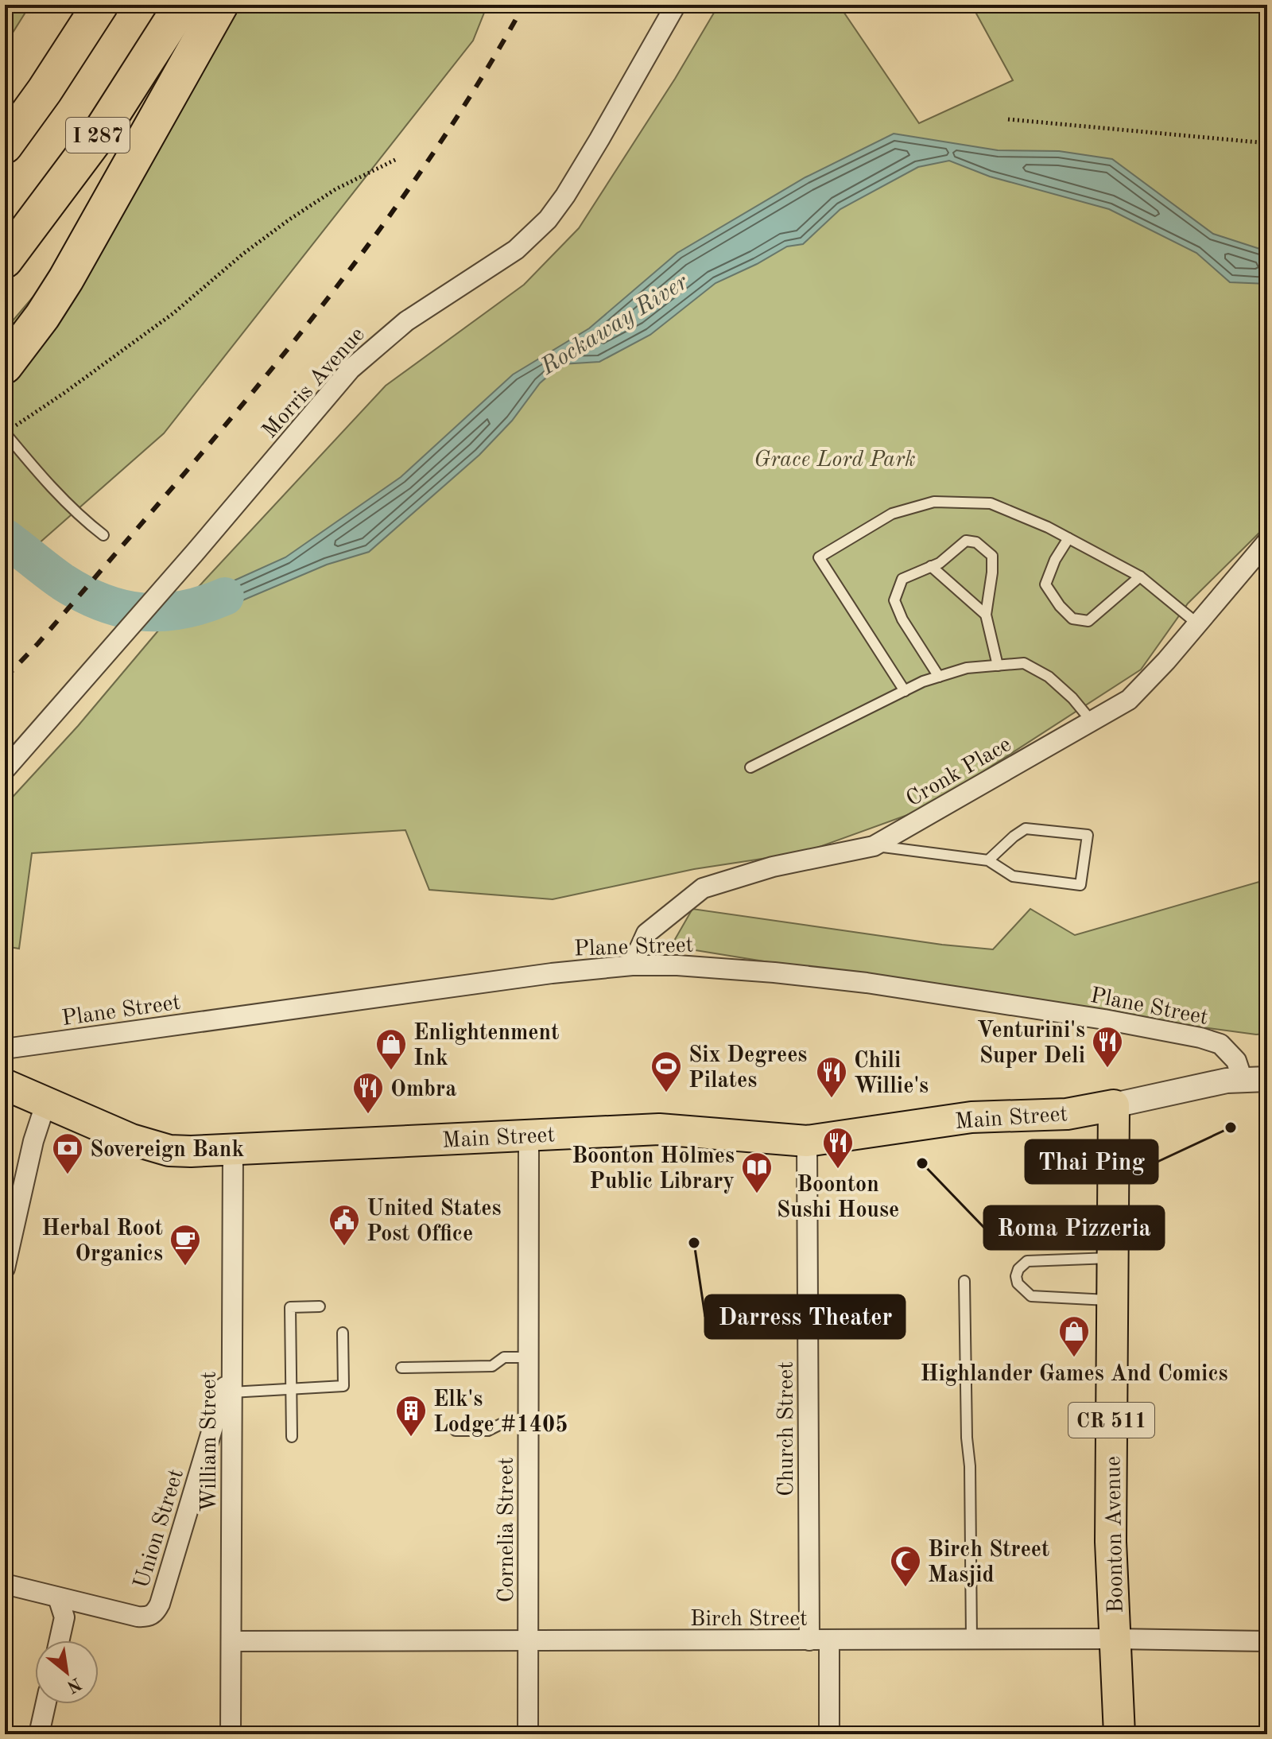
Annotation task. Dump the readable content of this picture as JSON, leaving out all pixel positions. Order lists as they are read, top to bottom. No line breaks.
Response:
{"streets":{"highway":["I 287"],"main road":["Main Street","CR 511","Boonton Avenue"],"street":["Morris Avenue","Cronk Place","Plane Street","Church Street","William Street","Union Street","Cornelia Street","Birch Street"]},"crossings":[["Cronk Place","Plane Street"],["Plane Street","Main Street"],["Main Street","Church Street"],["Main Street","William Street"],["Main Street","Cornelia Street"],["Main Street","Boonton Avenue"],["Church Street","Birch Street"],["William Street","Union Street"],["William Street","Birch Street"],["Cornelia Street","Birch Street"],["Boonton Avenue","Birch Street"]],"water":["Rockaway River"],"parks":["Grace Lord Park"],"places":{"restaurant":["Venturini's Super Deli","Chili Willie's","Ombra","Boonton Sushi House"],"shop":["Enlightenment Ink","Highlander Games And Comics"],"sports":["Six Degrees Pilates"],"other":["Thai Ping","Roma Pizzeria","Darress Theater"],"bank":["Sovereign Bank"],"library":["Boonton Holmes Public Library"],"public building":["United States Post Office"],"cafe":["Herbal Root Organics"],"building":["Elk's Lodge #1405"],"mosque":["Birch Street Masjid"]},"north":"bottom right"}
